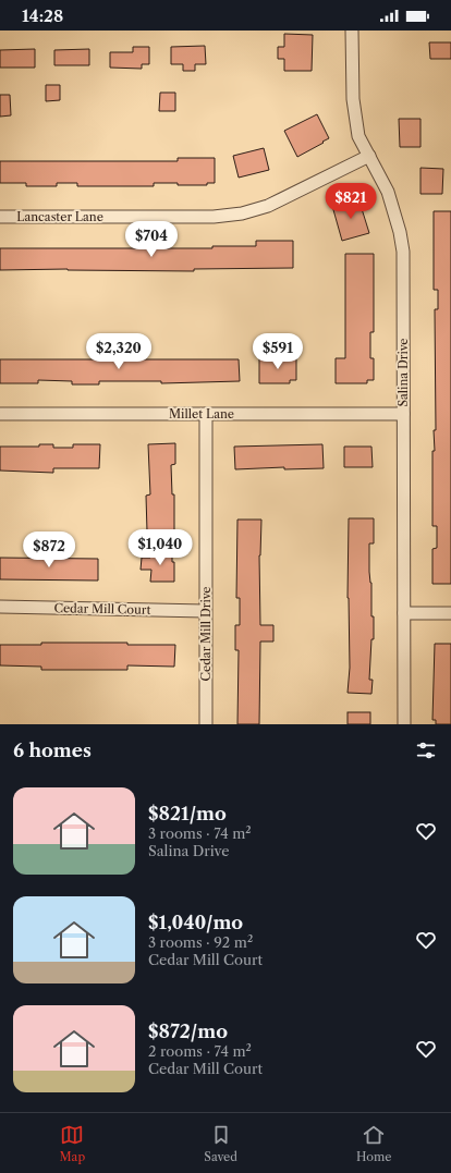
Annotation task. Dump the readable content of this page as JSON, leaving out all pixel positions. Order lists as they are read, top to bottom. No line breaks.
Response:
{"streets":{"street":["Lancaster Lane","Salina Drive","Millet Lane","Cedar Mill Court","Cedar Mill Drive"]},"crossings":[["Lancaster Lane","Salina Drive"],["Salina Drive","Millet Lane"],["Millet Lane","Cedar Mill Drive"],["Cedar Mill Court","Cedar Mill Drive"]],"page":{"status":"14:28","price":["$821","$704","$2,320","$591","$1,040","$872"],"heading":"6 homes","list":[{"name":"$821/mo","note":"3 rooms · 74 m² · Salina Drive"},{"name":"$1,040/mo","note":"3 rooms · 92 m² · Cedar Mill Court"},{"name":"$872/mo","note":"2 rooms · 74 m² · Cedar Mill Court"}],"tabs":["Map","Saved","Home"]}}
